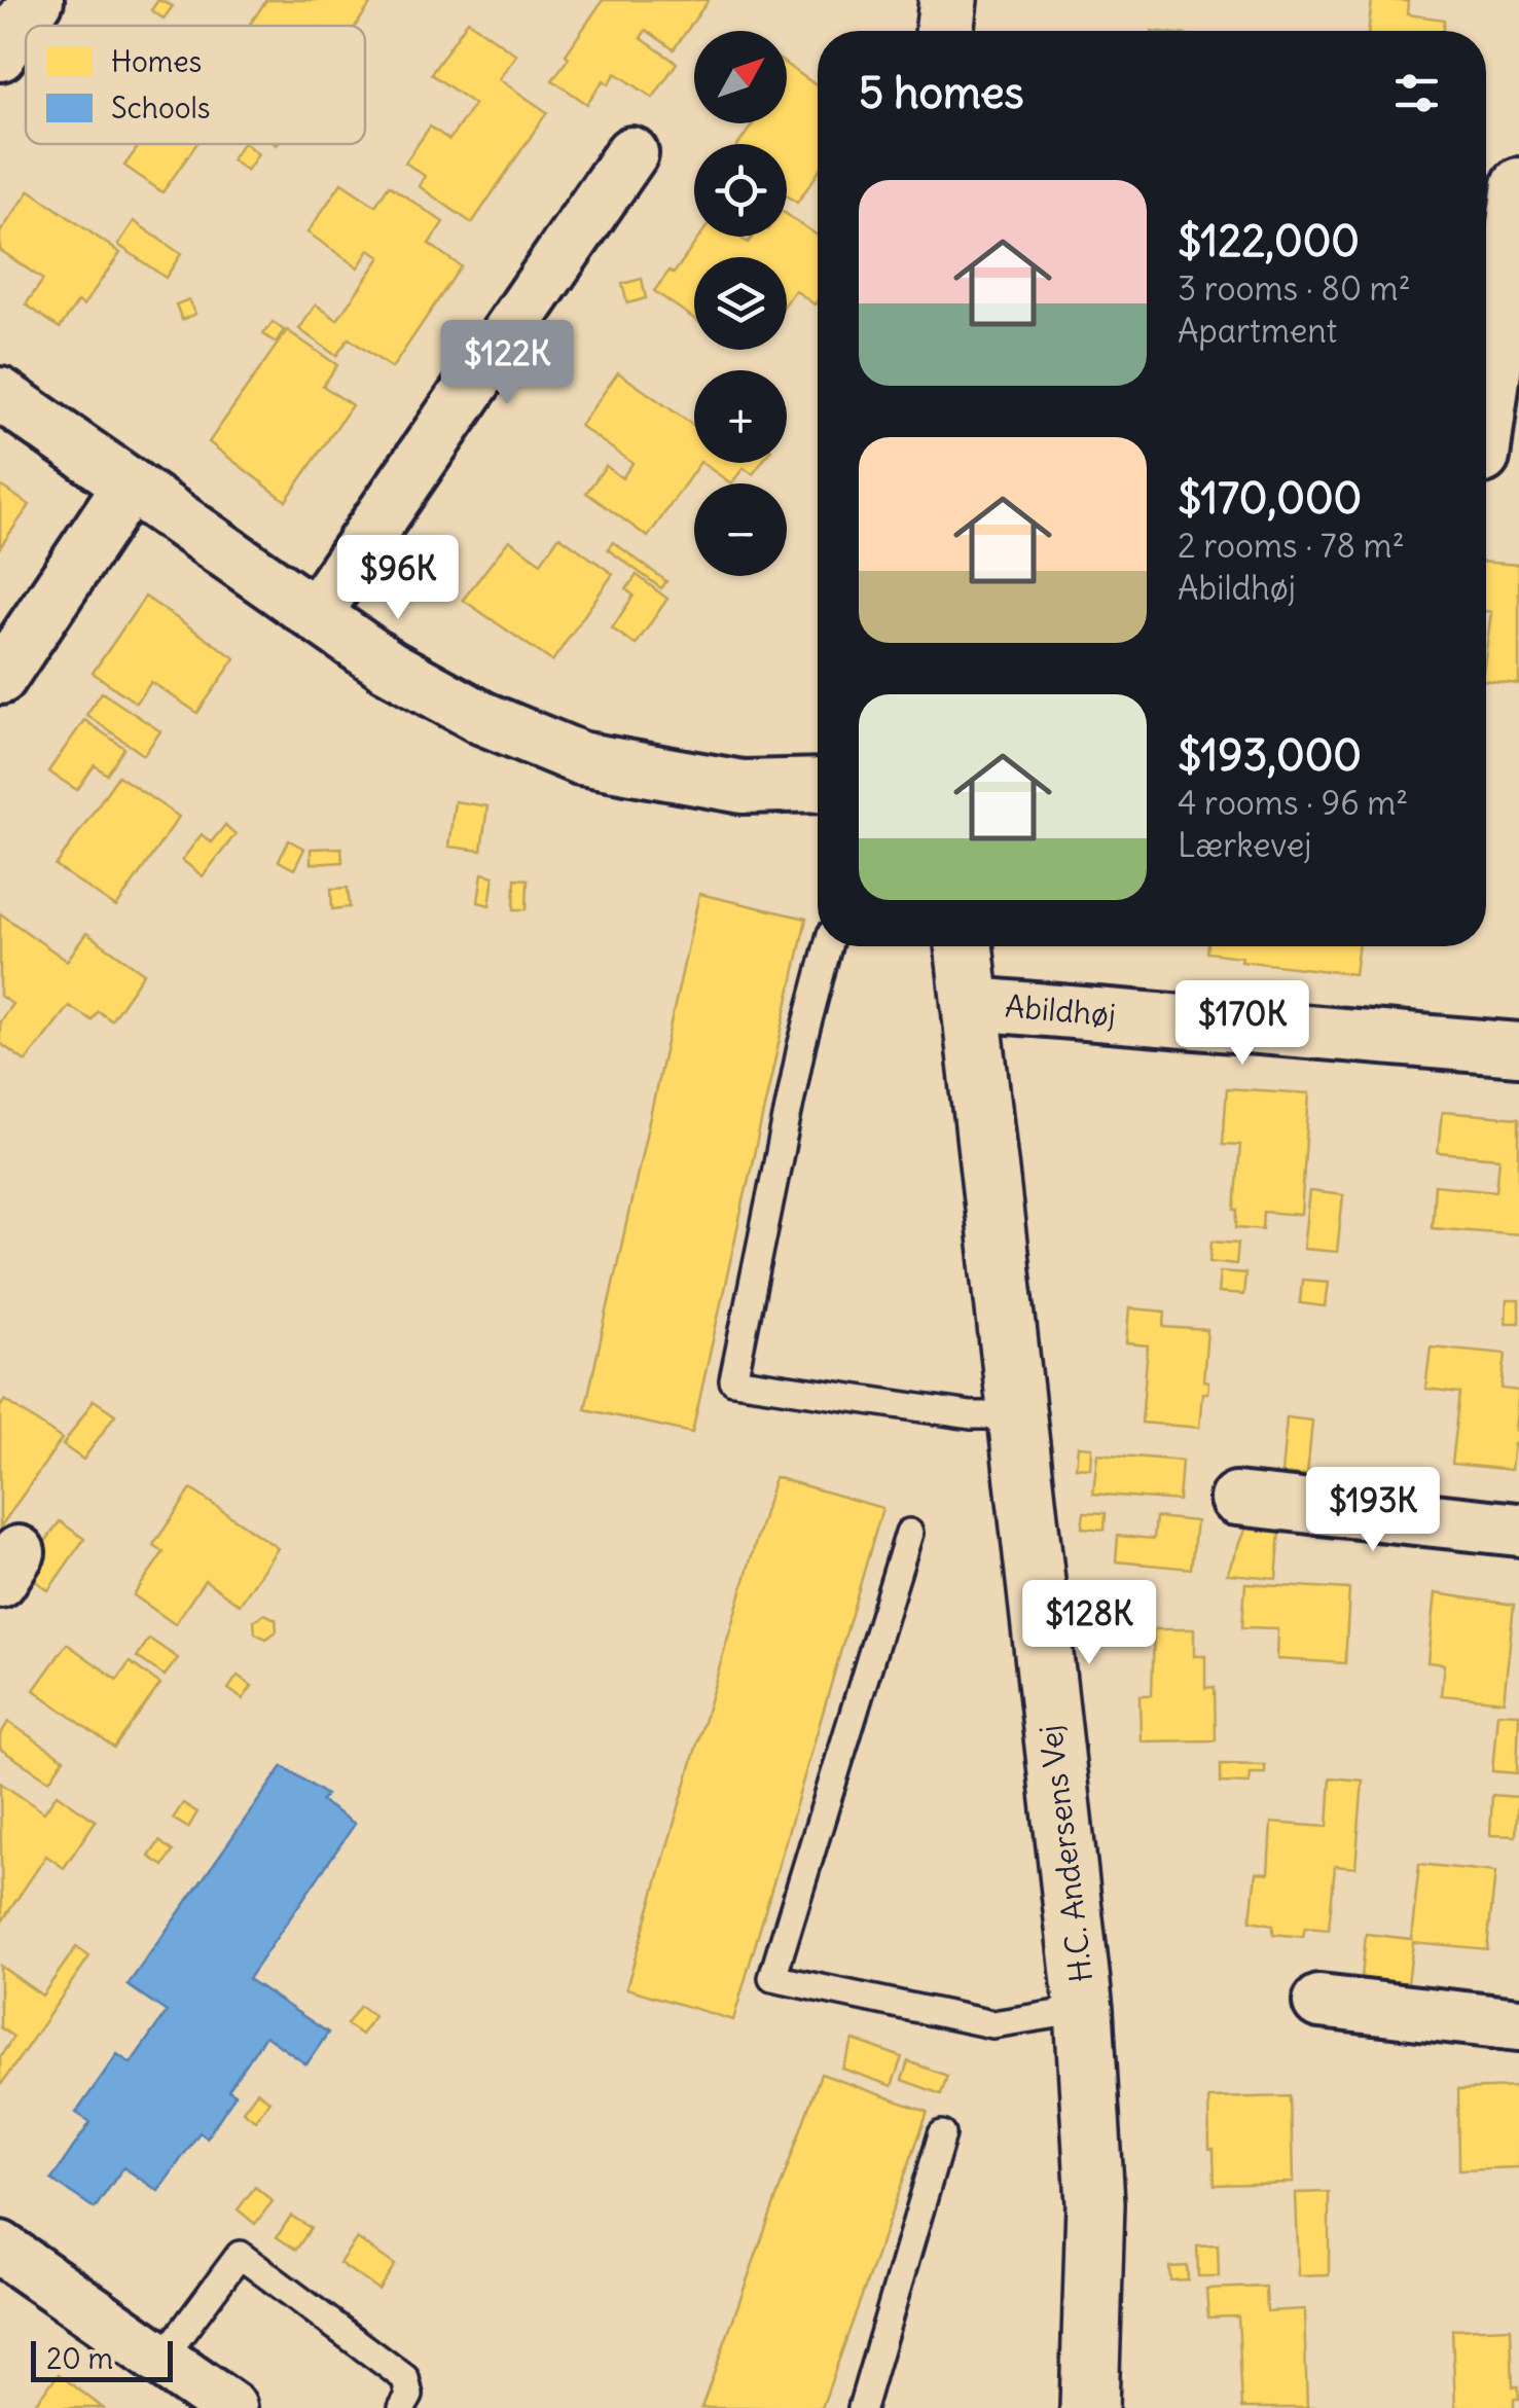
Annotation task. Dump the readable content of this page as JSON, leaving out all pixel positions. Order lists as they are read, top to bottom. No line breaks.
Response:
{"streets":{"street":["Abildhøj","H.C. Andersens Vej"]},"crossings":[["Abildhøj","H.C. Andersens Vej"]],"legend":["Homes","Schools"],"scale_bar":"20 m","north":"top right","page":{"map_buttons":["+","−"],"heading":"5 homes","list":[{"name":"$122,000","note":"3 rooms · 80 m² · Apartment"},{"name":"$170,000","note":"2 rooms · 78 m² · Abildhøj"},{"name":"$193,000","note":"4 rooms · 96 m² · Lærkevej"}],"price":["$122K","$96K","$170K","$193K","$128K"],"scale":"20 m"}}
